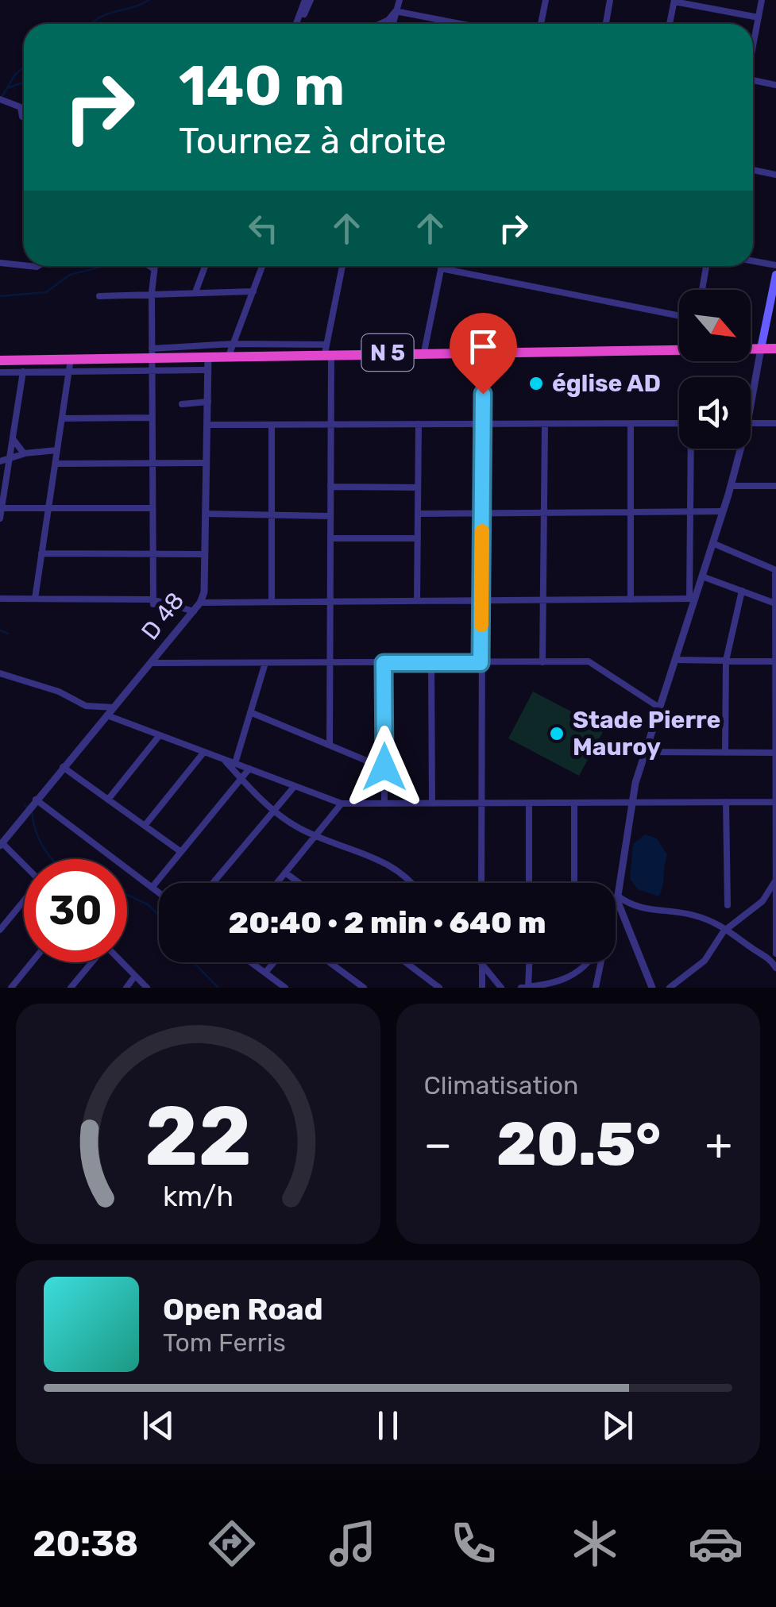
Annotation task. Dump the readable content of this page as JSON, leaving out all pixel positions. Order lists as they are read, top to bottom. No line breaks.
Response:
{"streets":{"highway":["N 5"],"street":["D 48"]},"crossings":[["N 5","D 48"]],"places":["église AD","Stade Pierre Mauroy"],"north":"bottom right","page":{"turn":["140 m","Tournez à droite"],"limit":"30","trip":"20:40 · 2 min · 640 m","tile":"Climatisation","heat":["−","20.5°","+"],"song":["Open Road","Tom Ferris"],"tabs":"20:38","gauge":["22","km/h"]}}
